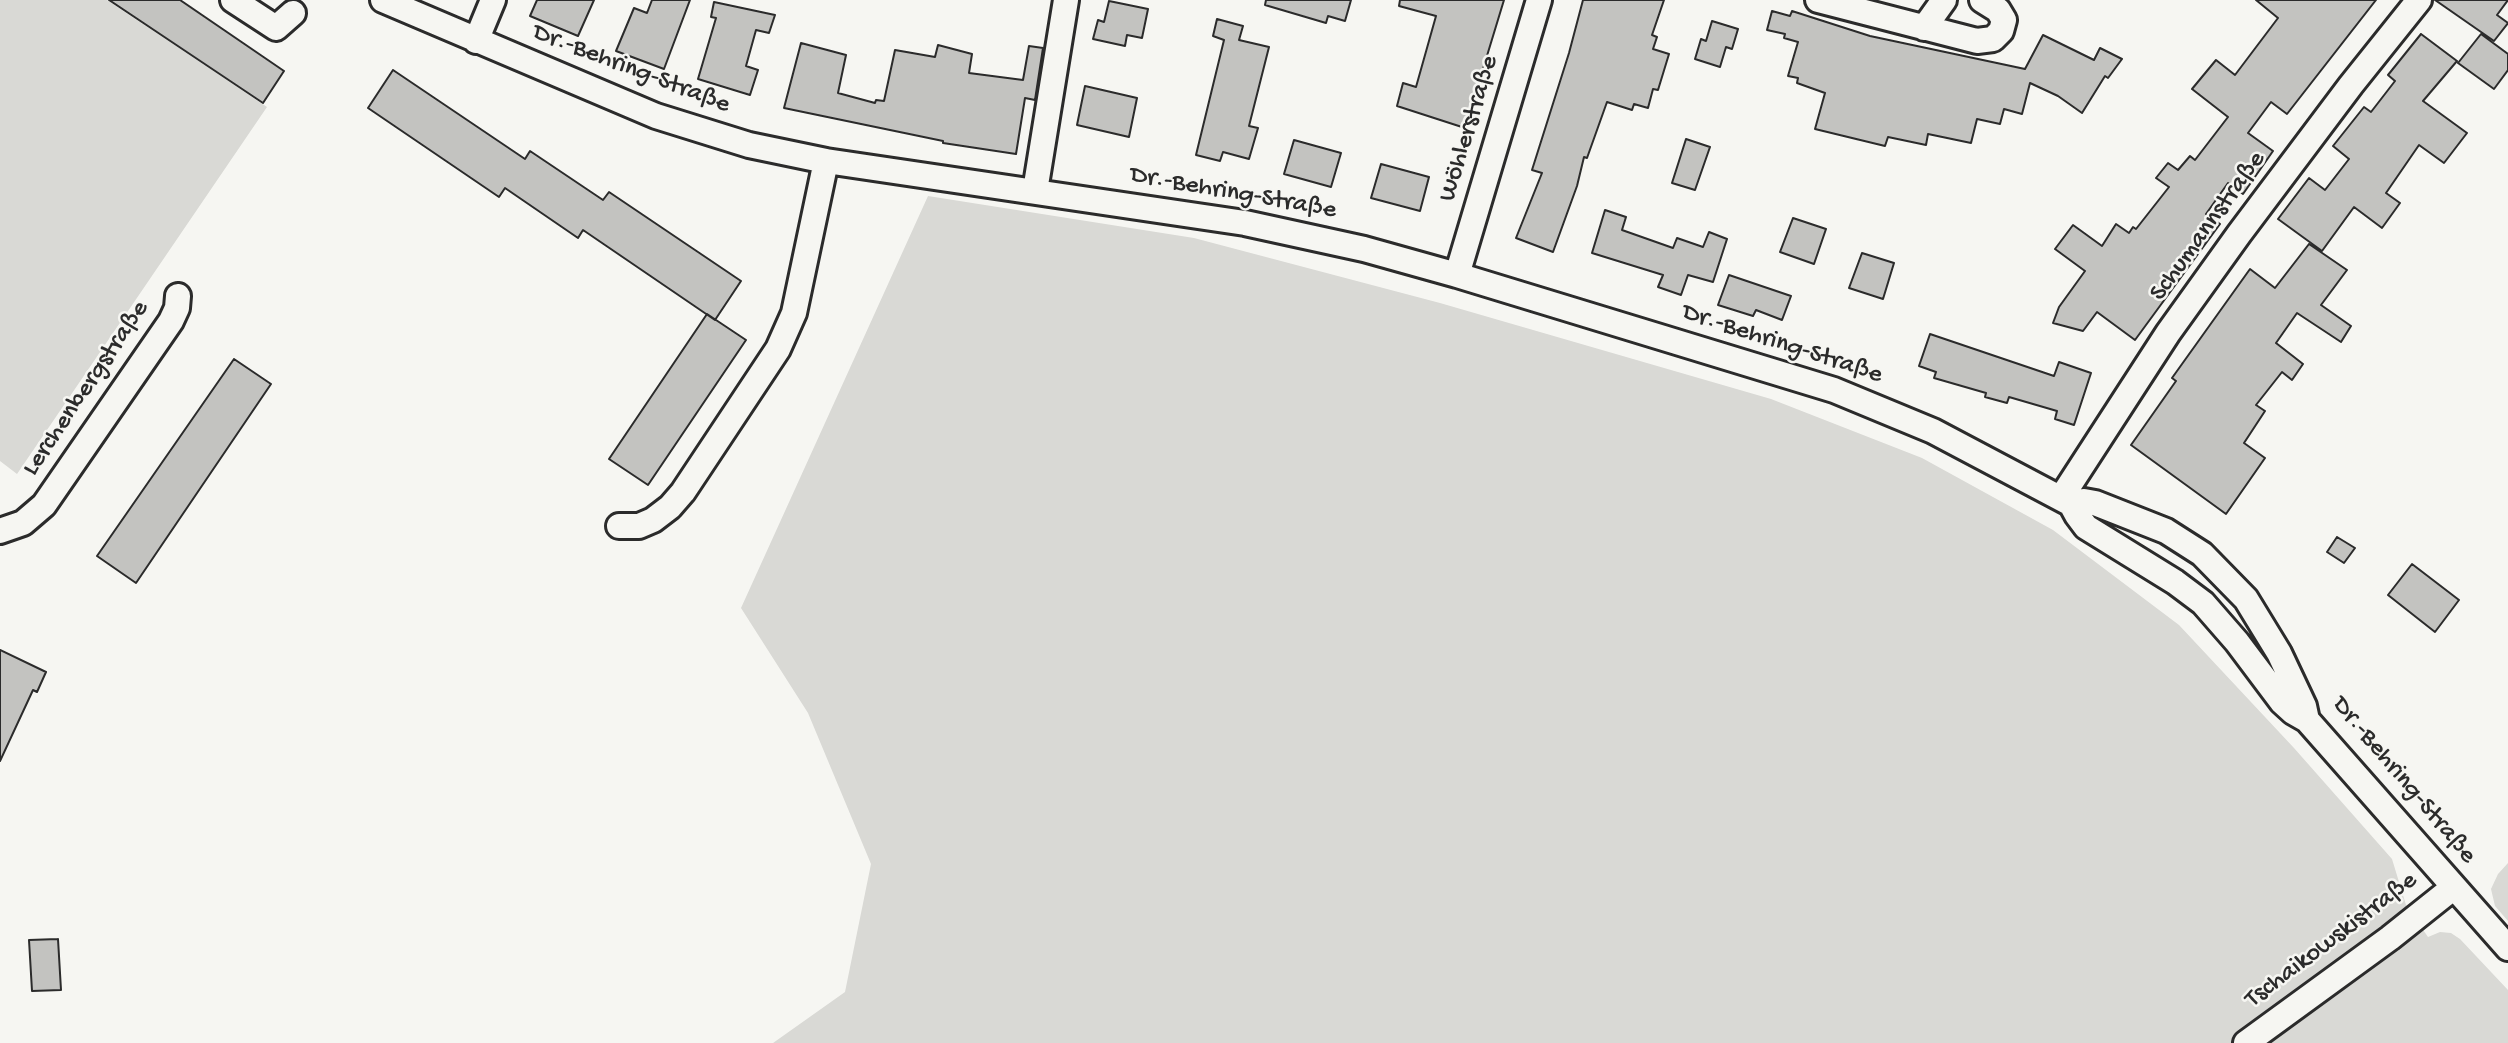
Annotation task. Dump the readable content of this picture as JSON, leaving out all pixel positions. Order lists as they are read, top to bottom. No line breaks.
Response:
{"streets":{"street":["Dr.-Behring-Straße","Wöhlerstraße","Schumannstraße","Lerchenbergstraße","Tschaikowskistraße"]},"crossings":[["Dr.-Behring-Straße","Wöhlerstraße"],["Dr.-Behring-Straße","Schumannstraße"],["Dr.-Behring-Straße","Tschaikowskistraße"]]}
